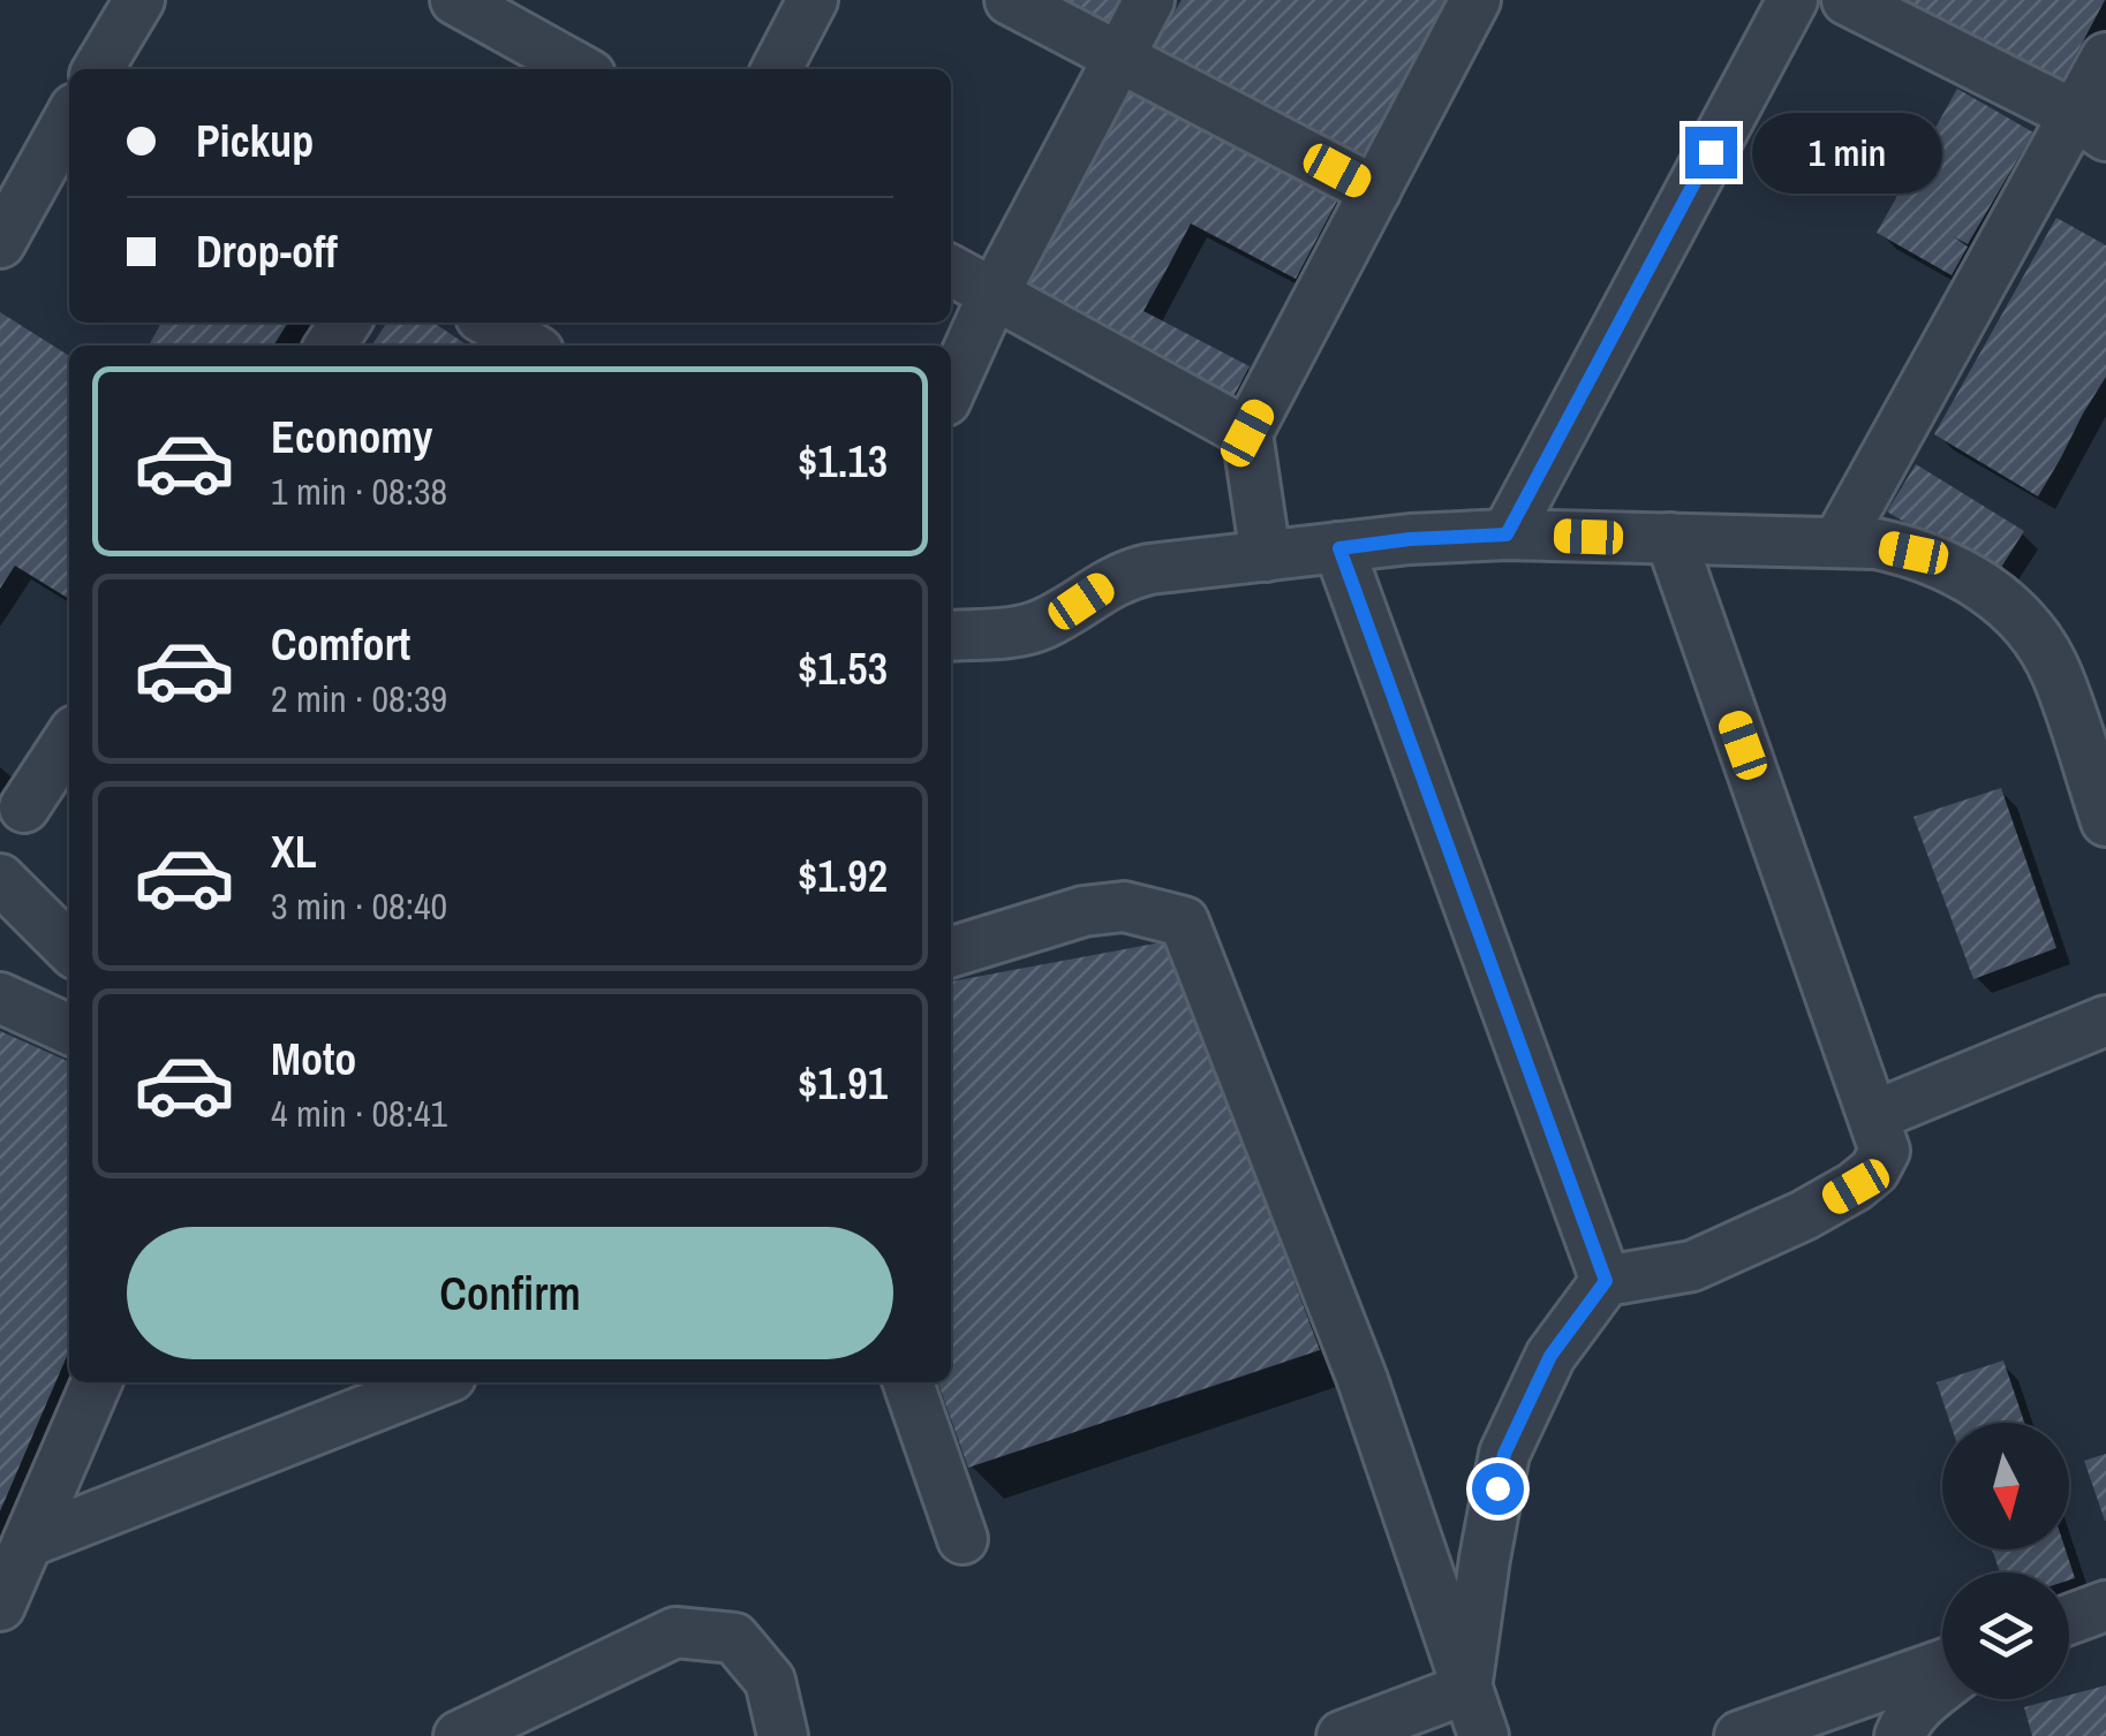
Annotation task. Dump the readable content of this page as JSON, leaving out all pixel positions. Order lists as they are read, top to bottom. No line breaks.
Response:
{"north":"bottom","page":{"banner":["Pickup","Drop-off"],"bubble":"1 min","list":[{"name":"Economy","note":"1 min · 08:38","value":"$1.13"},{"name":"Comfort","note":"2 min · 08:39","value":"$1.53"},{"name":"XL","note":"3 min · 08:40","value":"$1.92"},{"name":"Moto","note":"4 min · 08:41","value":"$1.91"}],"buttons":"Confirm"}}
